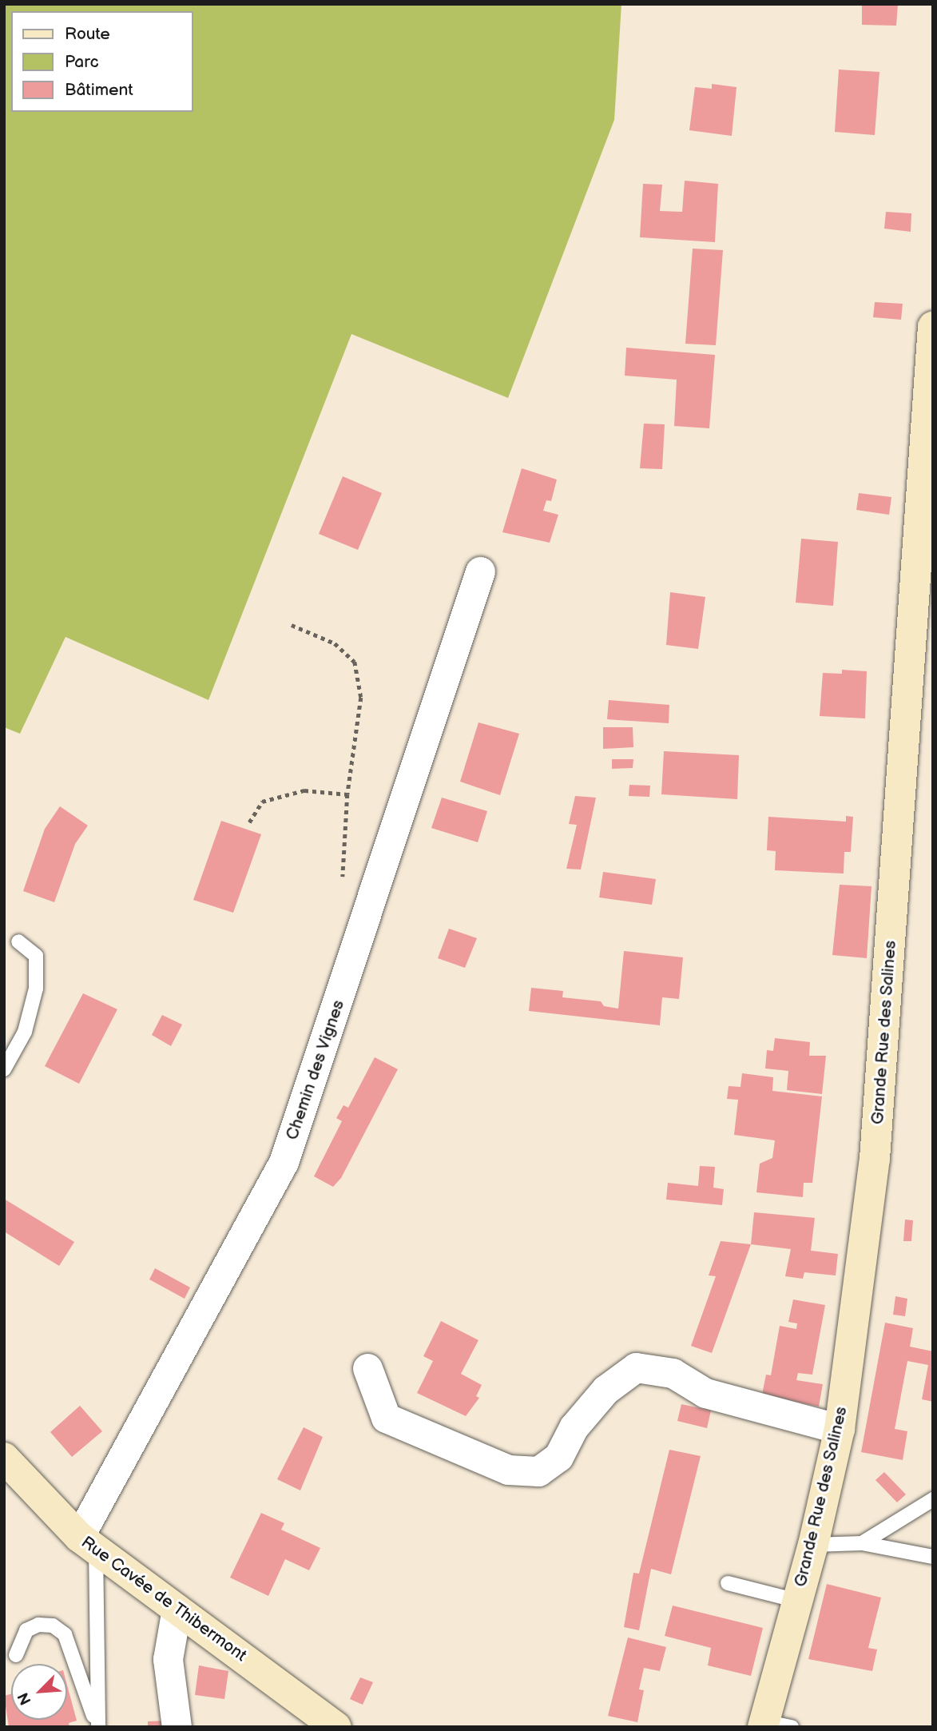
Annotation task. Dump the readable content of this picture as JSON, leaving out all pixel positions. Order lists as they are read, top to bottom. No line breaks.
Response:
{"streets":{"main road":["Grande Rue des Salines","Rue Cavée de Thibermont"],"street":["Chemin des Vignes"]},"crossings":[["Chemin des Vignes","Rue Cavée de Thibermont"]],"legend":["Route","Parc","Bâtiment"],"north":"bottom left"}
